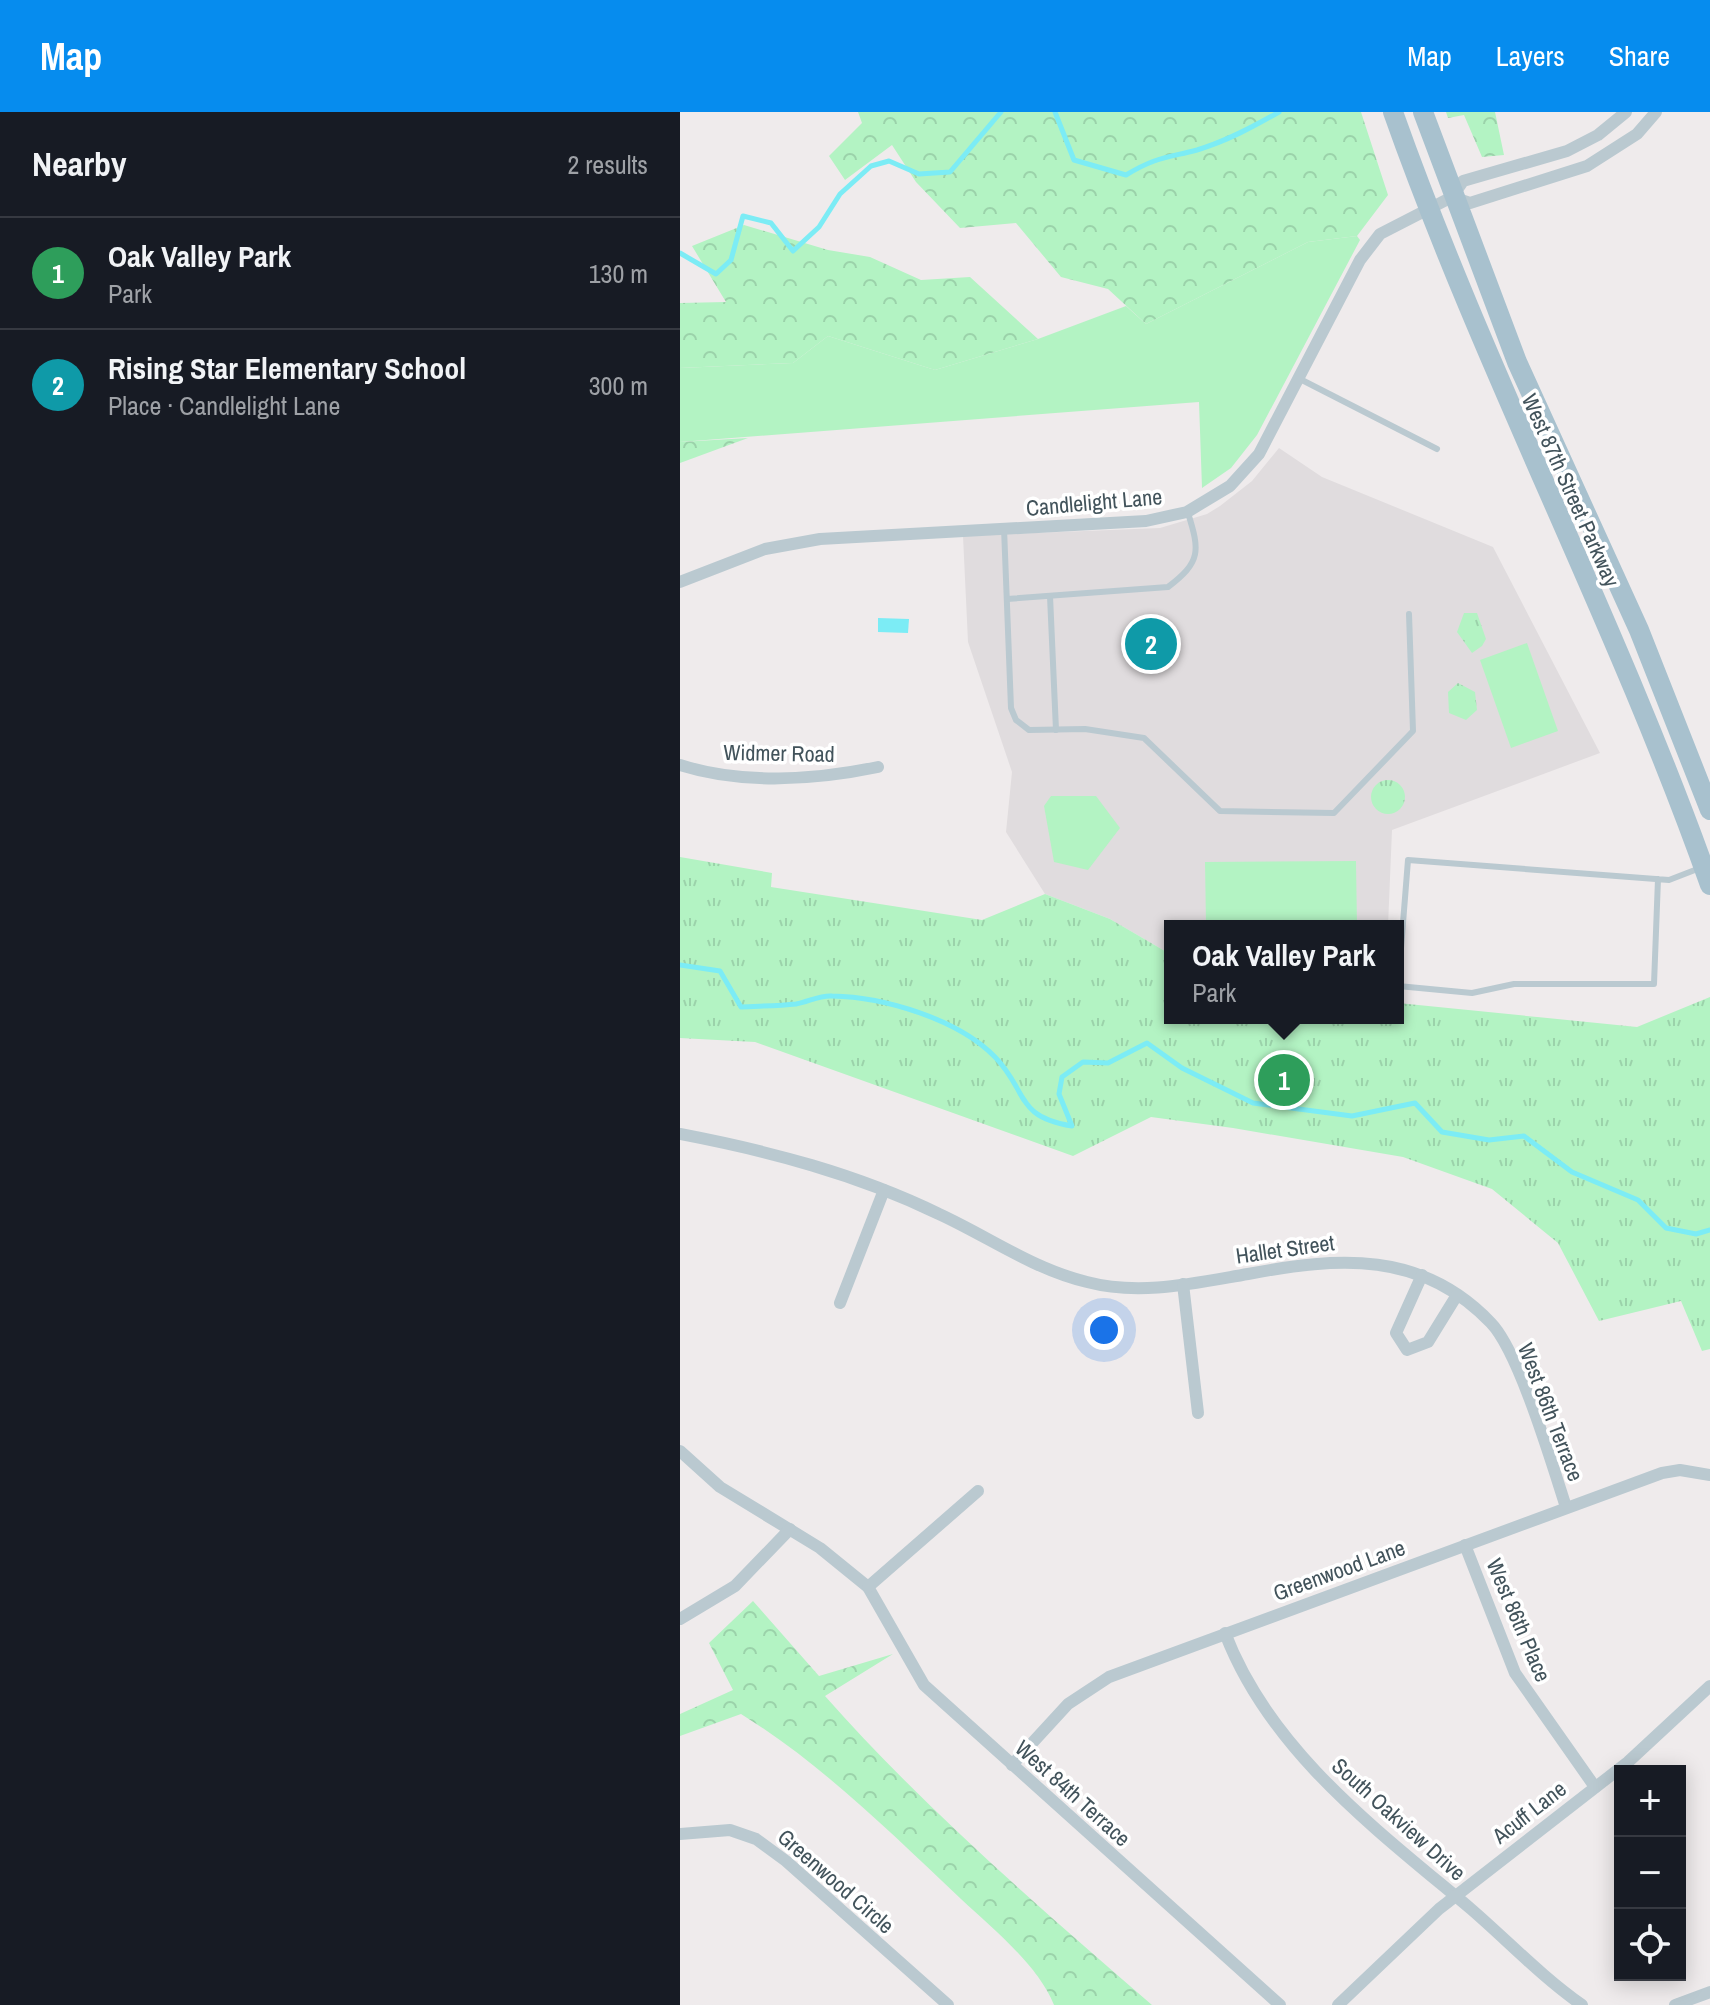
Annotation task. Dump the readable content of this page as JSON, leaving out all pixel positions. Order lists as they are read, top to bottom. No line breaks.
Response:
{"streets":{"main road":["West 87th Street Parkway"],"street":["Candlelight Lane","Widmer Road","Hallet Street","West 86th Terrace","Greenwood Lane","West 86th Place","West 84th Terrace","Acuff Lane","South Oakview Drive","Greenwood Circle"]},"crossings":[["West 87th Street Parkway","Candlelight Lane"],["Hallet Street","West 86th Terrace"],["West 86th Terrace","Greenwood Lane"],["Greenwood Lane","West 86th Place"],["Greenwood Lane","West 84th Terrace"],["Greenwood Lane","South Oakview Drive"],["West 86th Place","Acuff Lane"],["Acuff Lane","South Oakview Drive"]],"page":{"header":"Map","nav":["Map","Layers","Share"],"heading":["Nearby","2 results"],"list":[{"mark":"1","name":"Oak Valley Park","note":"Park","value":"130 m"},{"mark":"2","name":"Rising Star Elementary School","note":"Place · Candlelight Lane","value":"300 m"}],"pins":["2","1"],"popup":["Oak Valley Park","Park"],"map_buttons":["+","−"]}}
